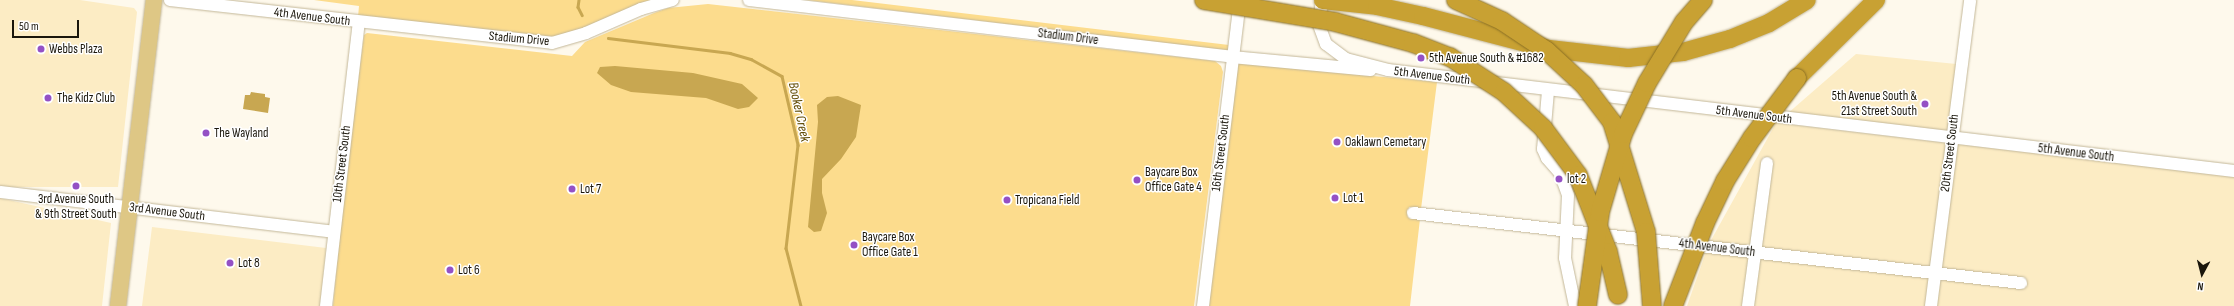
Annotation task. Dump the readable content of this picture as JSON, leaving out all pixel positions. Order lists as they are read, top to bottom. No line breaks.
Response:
{"streets":{"street":["4th Avenue South","Stadium Drive","5th Avenue South","16th Street South","20th Street South","10th Street South","3rd Avenue South"]},"crossings":[["4th Avenue South","Stadium Drive"],["4th Avenue South","20th Street South"],["4th Avenue South","10th Street South"],["Stadium Drive","5th Avenue South"],["Stadium Drive","16th Street South"],["Stadium Drive","10th Street South"],["5th Avenue South","20th Street South"],["10th Street South","3rd Avenue South"]],"water":["Booker Creek"],"places":["Webbs Plaza","5th Avenue South & #1682","The Kidz Club","5th Avenue South & 21st Street South","The Wayland","Oaklawn Cemetary","lot 2","Baycare Box Office Gate 4","3rd Avenue South & 9th Street South","Lot 7","Lot 1","Tropicana Field","Baycare Box Office Gate 1","Lot 8","Lot 6"],"scale_bar":"50 m","north":"bottom"}
